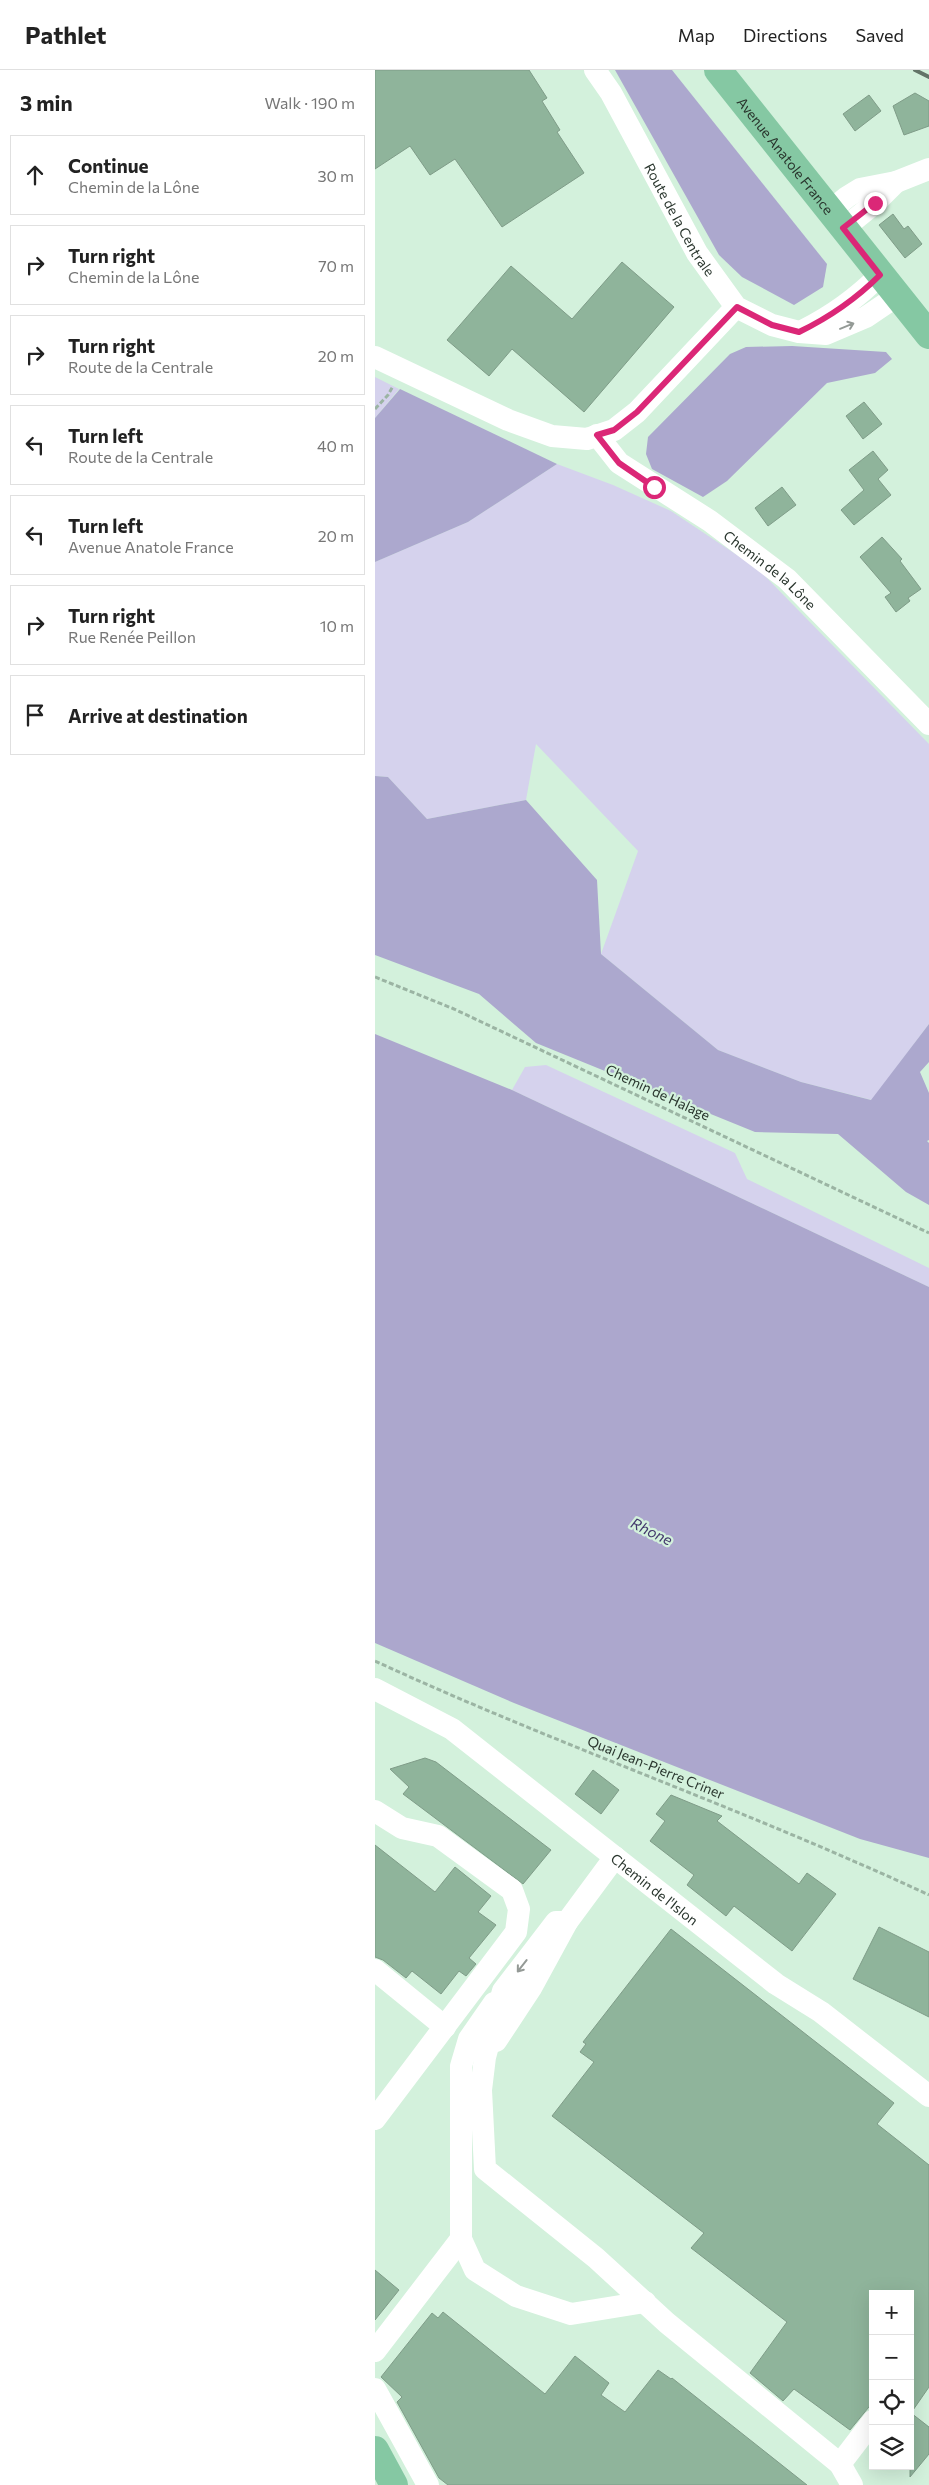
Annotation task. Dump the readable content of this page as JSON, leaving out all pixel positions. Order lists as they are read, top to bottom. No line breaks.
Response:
{"streets":{"main road":["Avenue Anatole France"],"street":["Route de la Centrale","Chemin de la Lône","Chemin de l'Islon"],"path":["Chemin de Halage","Quai Jean-Pierre Criner"]},"crossings":[["Avenue Anatole France","Route de la Centrale"]],"water":["Rhone"],"page":{"header":"Pathlet","nav":["Map","Directions","Saved"],"heading":["3 min","Walk · 190 m"],"list":[["Continue","Chemin de la Lône","30 m"],["Turn right","Chemin de la Lône","70 m"],["Turn right","Route de la Centrale","20 m"],["Turn left","Route de la Centrale","40 m"],["Turn left","Avenue Anatole France","20 m"],["Turn right","Rue Renée Peillon","10 m"],"Arrive at destination"],"map_buttons":["+","−"]}}
